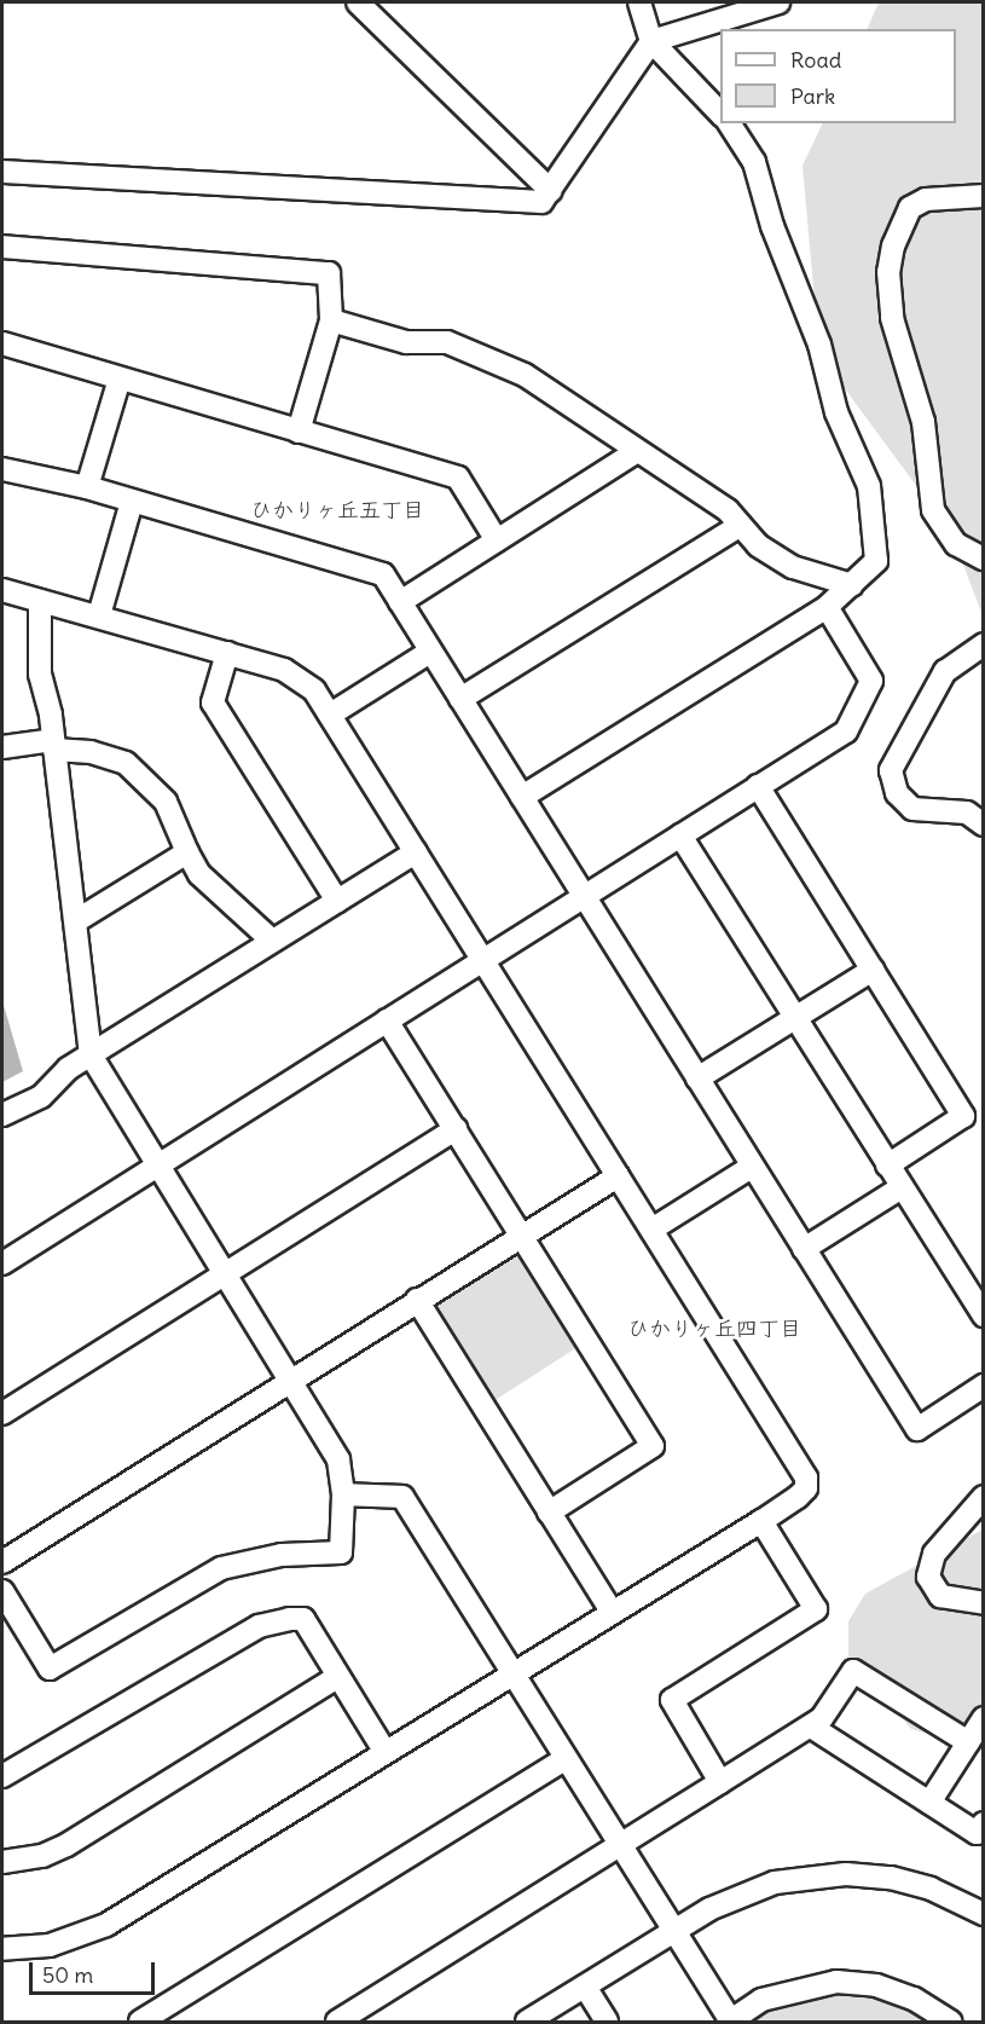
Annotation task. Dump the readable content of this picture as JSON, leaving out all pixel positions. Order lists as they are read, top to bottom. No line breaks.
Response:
{"districts":["ひかりヶ丘五丁目","ひかりヶ丘四丁目"],"legend":["Road","Park"],"scale_bar":"50 m"}
